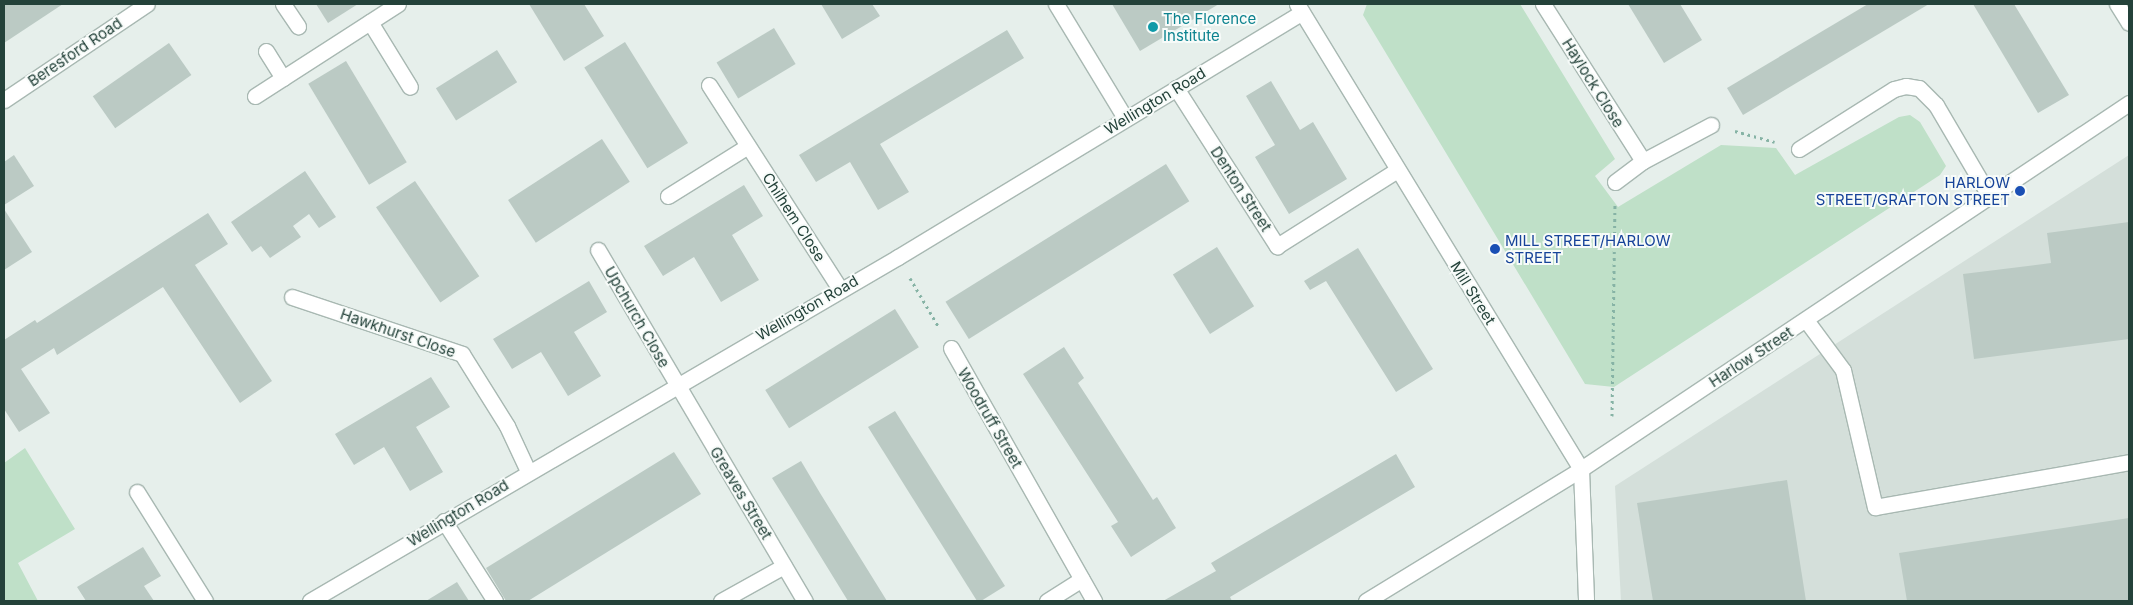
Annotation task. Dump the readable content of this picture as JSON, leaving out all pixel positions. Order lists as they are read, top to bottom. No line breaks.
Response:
{"streets":{"street":["Beresford Road","Haylock Close","Wellington Road","Denton Street","Chilhem Close","Mill Street","Upchurch Close","Hawkhurst Close","Harlow Street","Woodruff Street","Greaves Street"]},"crossings":[["Wellington Road","Denton Street"],["Wellington Road","Chilhem Close"],["Wellington Road","Mill Street"],["Wellington Road","Upchurch Close"],["Wellington Road","Hawkhurst Close"],["Wellington Road","Greaves Street"],["Denton Street","Mill Street"],["Mill Street","Harlow Street"],["Upchurch Close","Greaves Street"]],"places":["The Florence Institute","HARLOW STREET/GRAFTON STREET","MILL STREET/HARLOW STREET"]}
